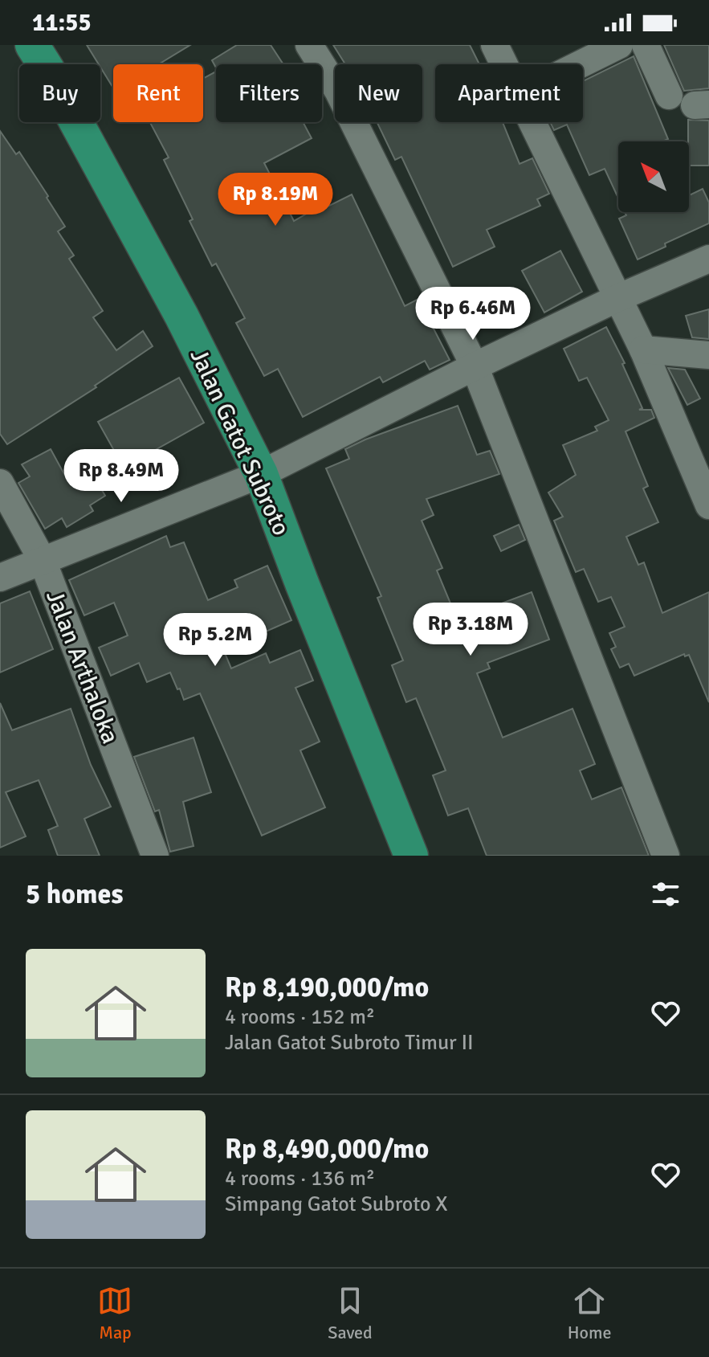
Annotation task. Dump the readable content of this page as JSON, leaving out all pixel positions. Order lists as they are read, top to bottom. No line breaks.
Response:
{"streets":{"main road":["Jalan Gatot Subroto"],"street":["Jalan Arthaloka"]},"north":"top left","page":{"status":"11:55","chip":["Buy","Rent","Filters","New","Apartment"],"price":["Rp 8.19M","Rp 6.46M","Rp 8.49M","Rp 3.18M","Rp 5.2M"],"heading":"5 homes","list":[{"name":"Rp 8,190,000/mo","note":"4 rooms · 152 m² · Jalan Gatot Subroto Timur II"},{"name":"Rp 8,490,000/mo","note":"4 rooms · 136 m² · Simpang Gatot Subroto X"}],"tabs":["Map","Saved","Home"]}}
